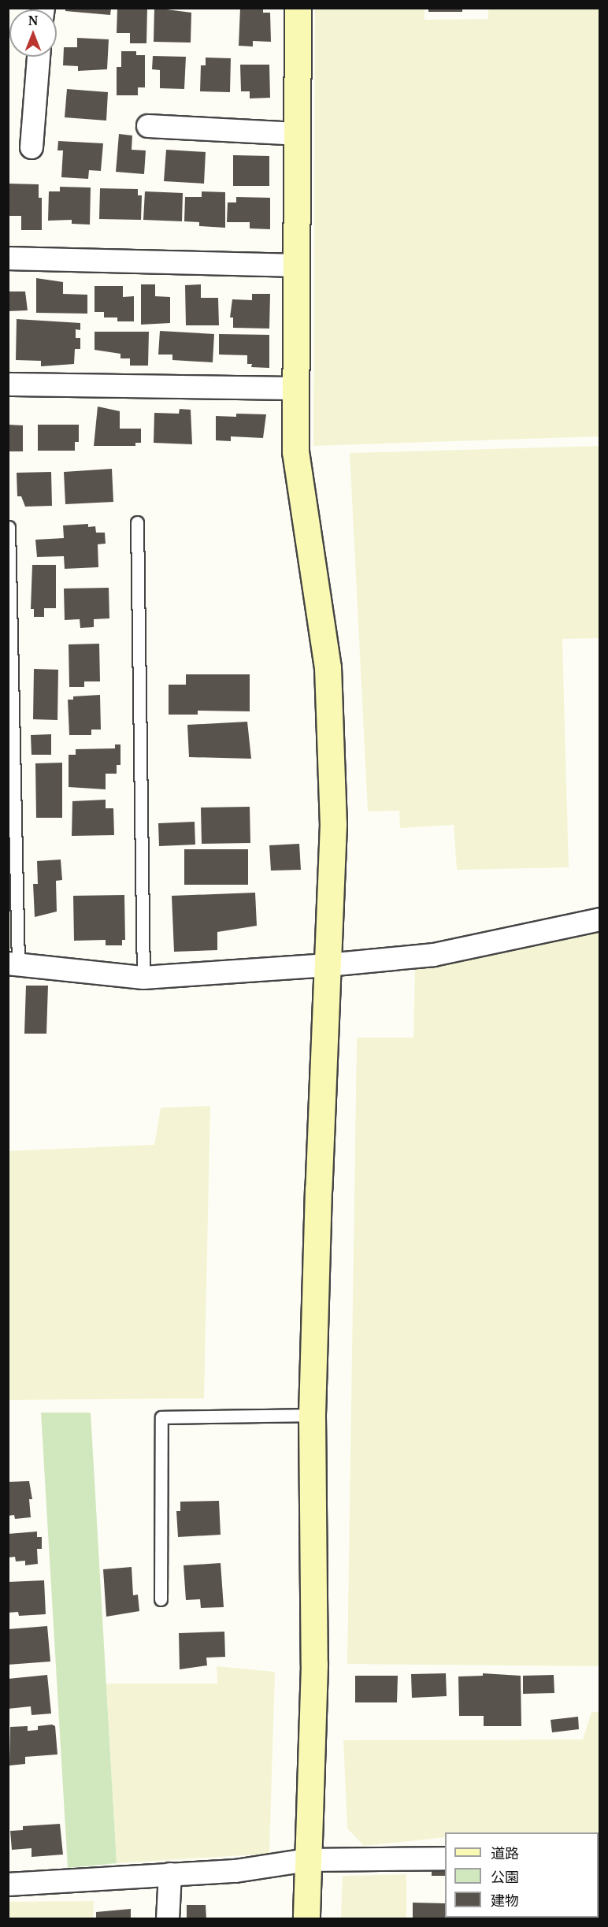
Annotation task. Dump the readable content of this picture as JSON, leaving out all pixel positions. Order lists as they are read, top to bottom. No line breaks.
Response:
{"legend":["道路","公園","建物"],"north":"top"}
